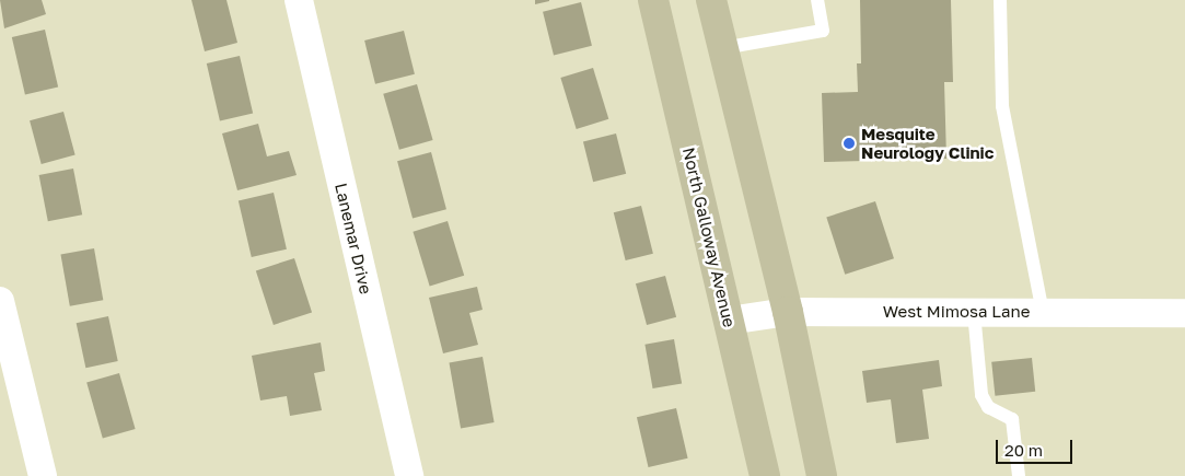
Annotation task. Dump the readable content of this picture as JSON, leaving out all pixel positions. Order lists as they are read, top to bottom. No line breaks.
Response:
{"streets":{"main road":["North Galloway Avenue"],"street":["Lanemar Drive","West Mimosa Lane"]},"crossings":[["North Galloway Avenue","West Mimosa Lane"]],"places":["Mesquite Neurology Clinic"],"scale_bar":"20 m"}
